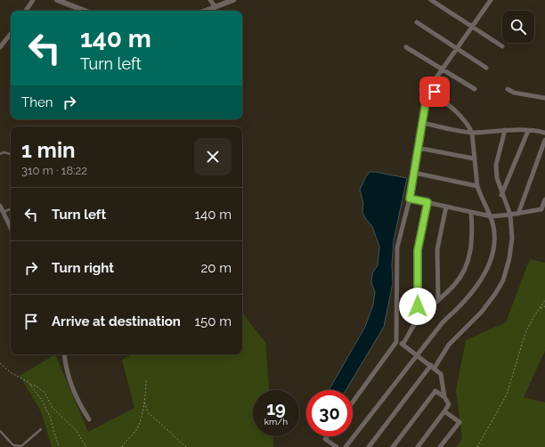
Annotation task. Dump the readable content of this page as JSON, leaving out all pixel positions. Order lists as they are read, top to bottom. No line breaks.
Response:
{"page":{"turn":["140 m","Turn left"],"then":"Then","heading":["1 min","310 m · 18:22"],"list":[{"name":"Turn left","value":"140 m"},{"name":"Turn right","value":"20 m"},{"name":"Arrive at destination","value":"150 m"}],"speed":"19 km/h","limit":"30"}}
